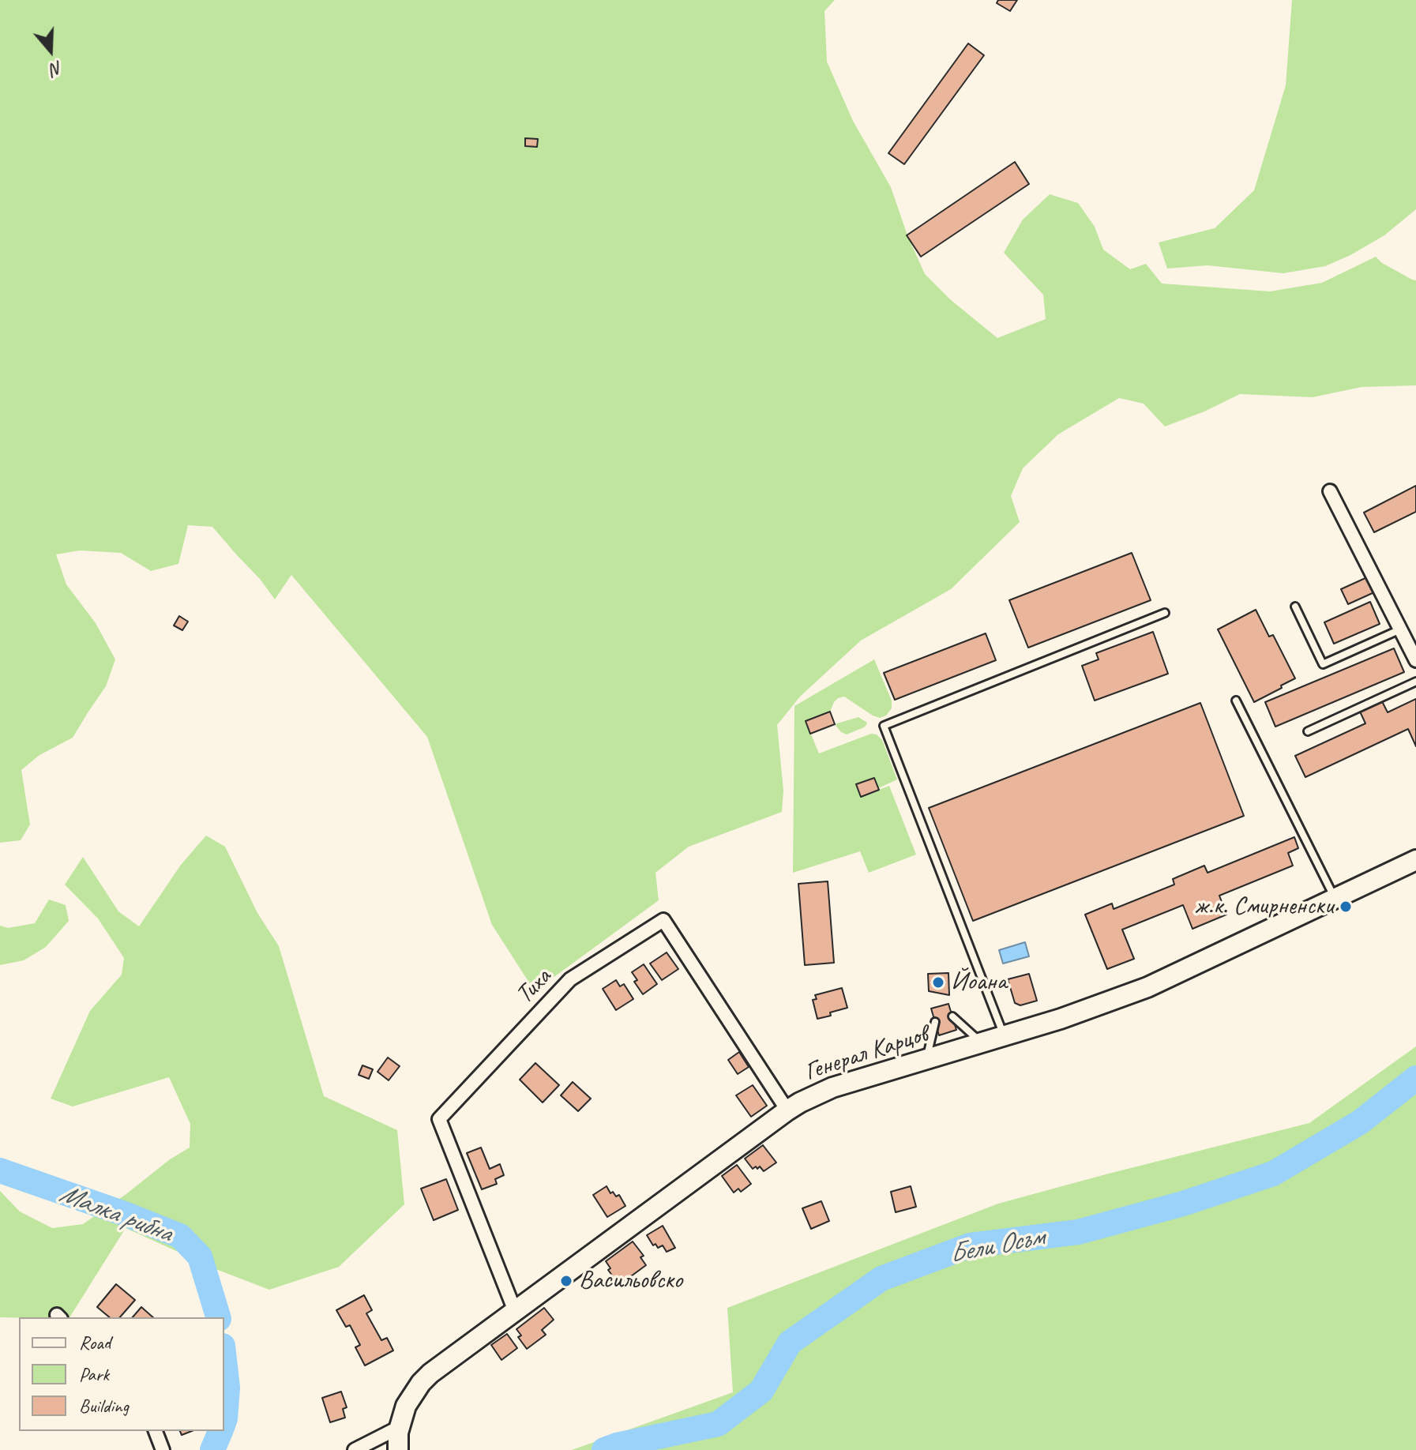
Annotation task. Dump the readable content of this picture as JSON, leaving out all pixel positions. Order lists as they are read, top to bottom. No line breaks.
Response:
{"streets":{"main road":["Генерал Карцов"],"street":["Тиха"]},"crossings":[["Тиха","Генерал Карцов"]],"water":["Малка рибна","Бели Осъм"],"places":["ж.к. Смирненски","Йоана","Васильовско"],"legend":["Road","Park","Building"],"north":"bottom"}
